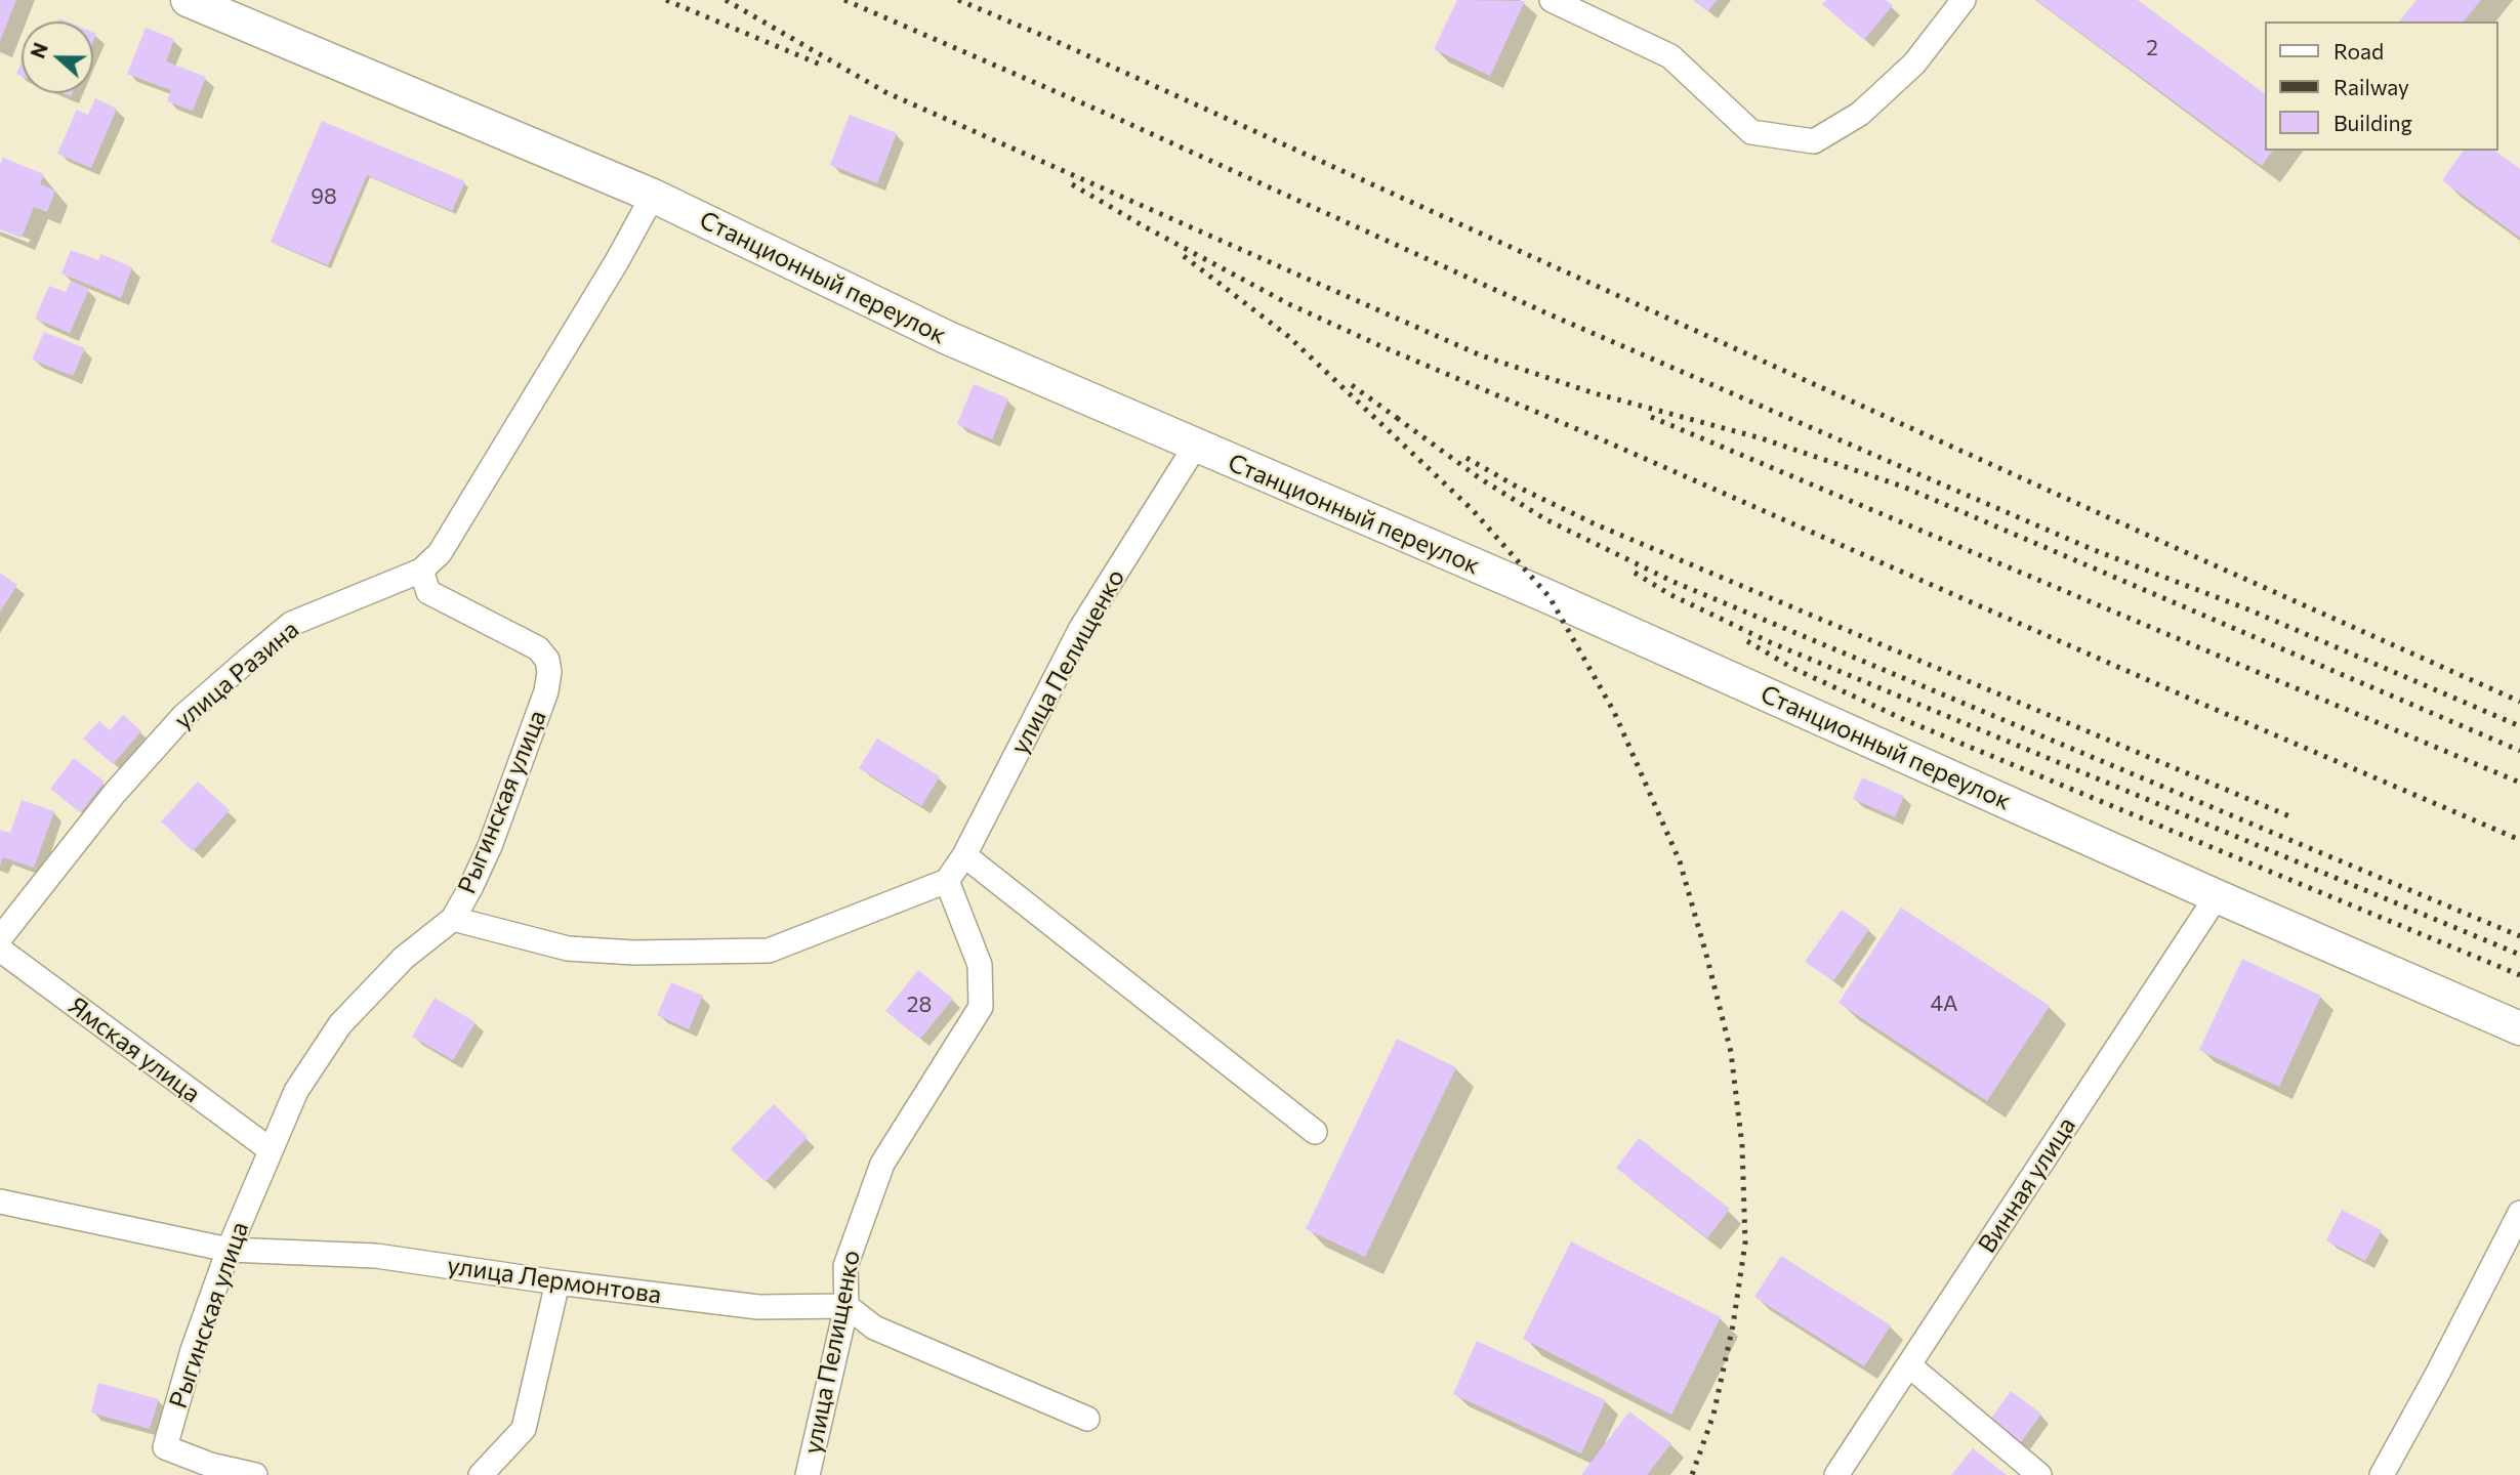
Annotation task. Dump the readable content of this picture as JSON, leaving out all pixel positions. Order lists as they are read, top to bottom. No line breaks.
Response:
{"streets":{"main road":["Станционный переулок"],"street":["улица Пелищенко","улица Разина","Рыгинская улица","Ямская улица","Винная улица","улица Лермонтова"]},"crossings":[["Станционный переулок","улица Пелищенко"],["Станционный переулок","улица Разина"],["Станционный переулок","Винная улица"],["улица Пелищенко","улица Лермонтова"],["улица Разина","Рыгинская улица"],["Рыгинская улица","Ямская улица"],["Рыгинская улица","улица Лермонтова"]],"house_numbers":["2","98","4А","28"],"legend":["Road","Railway","Building"],"north":"left"}
